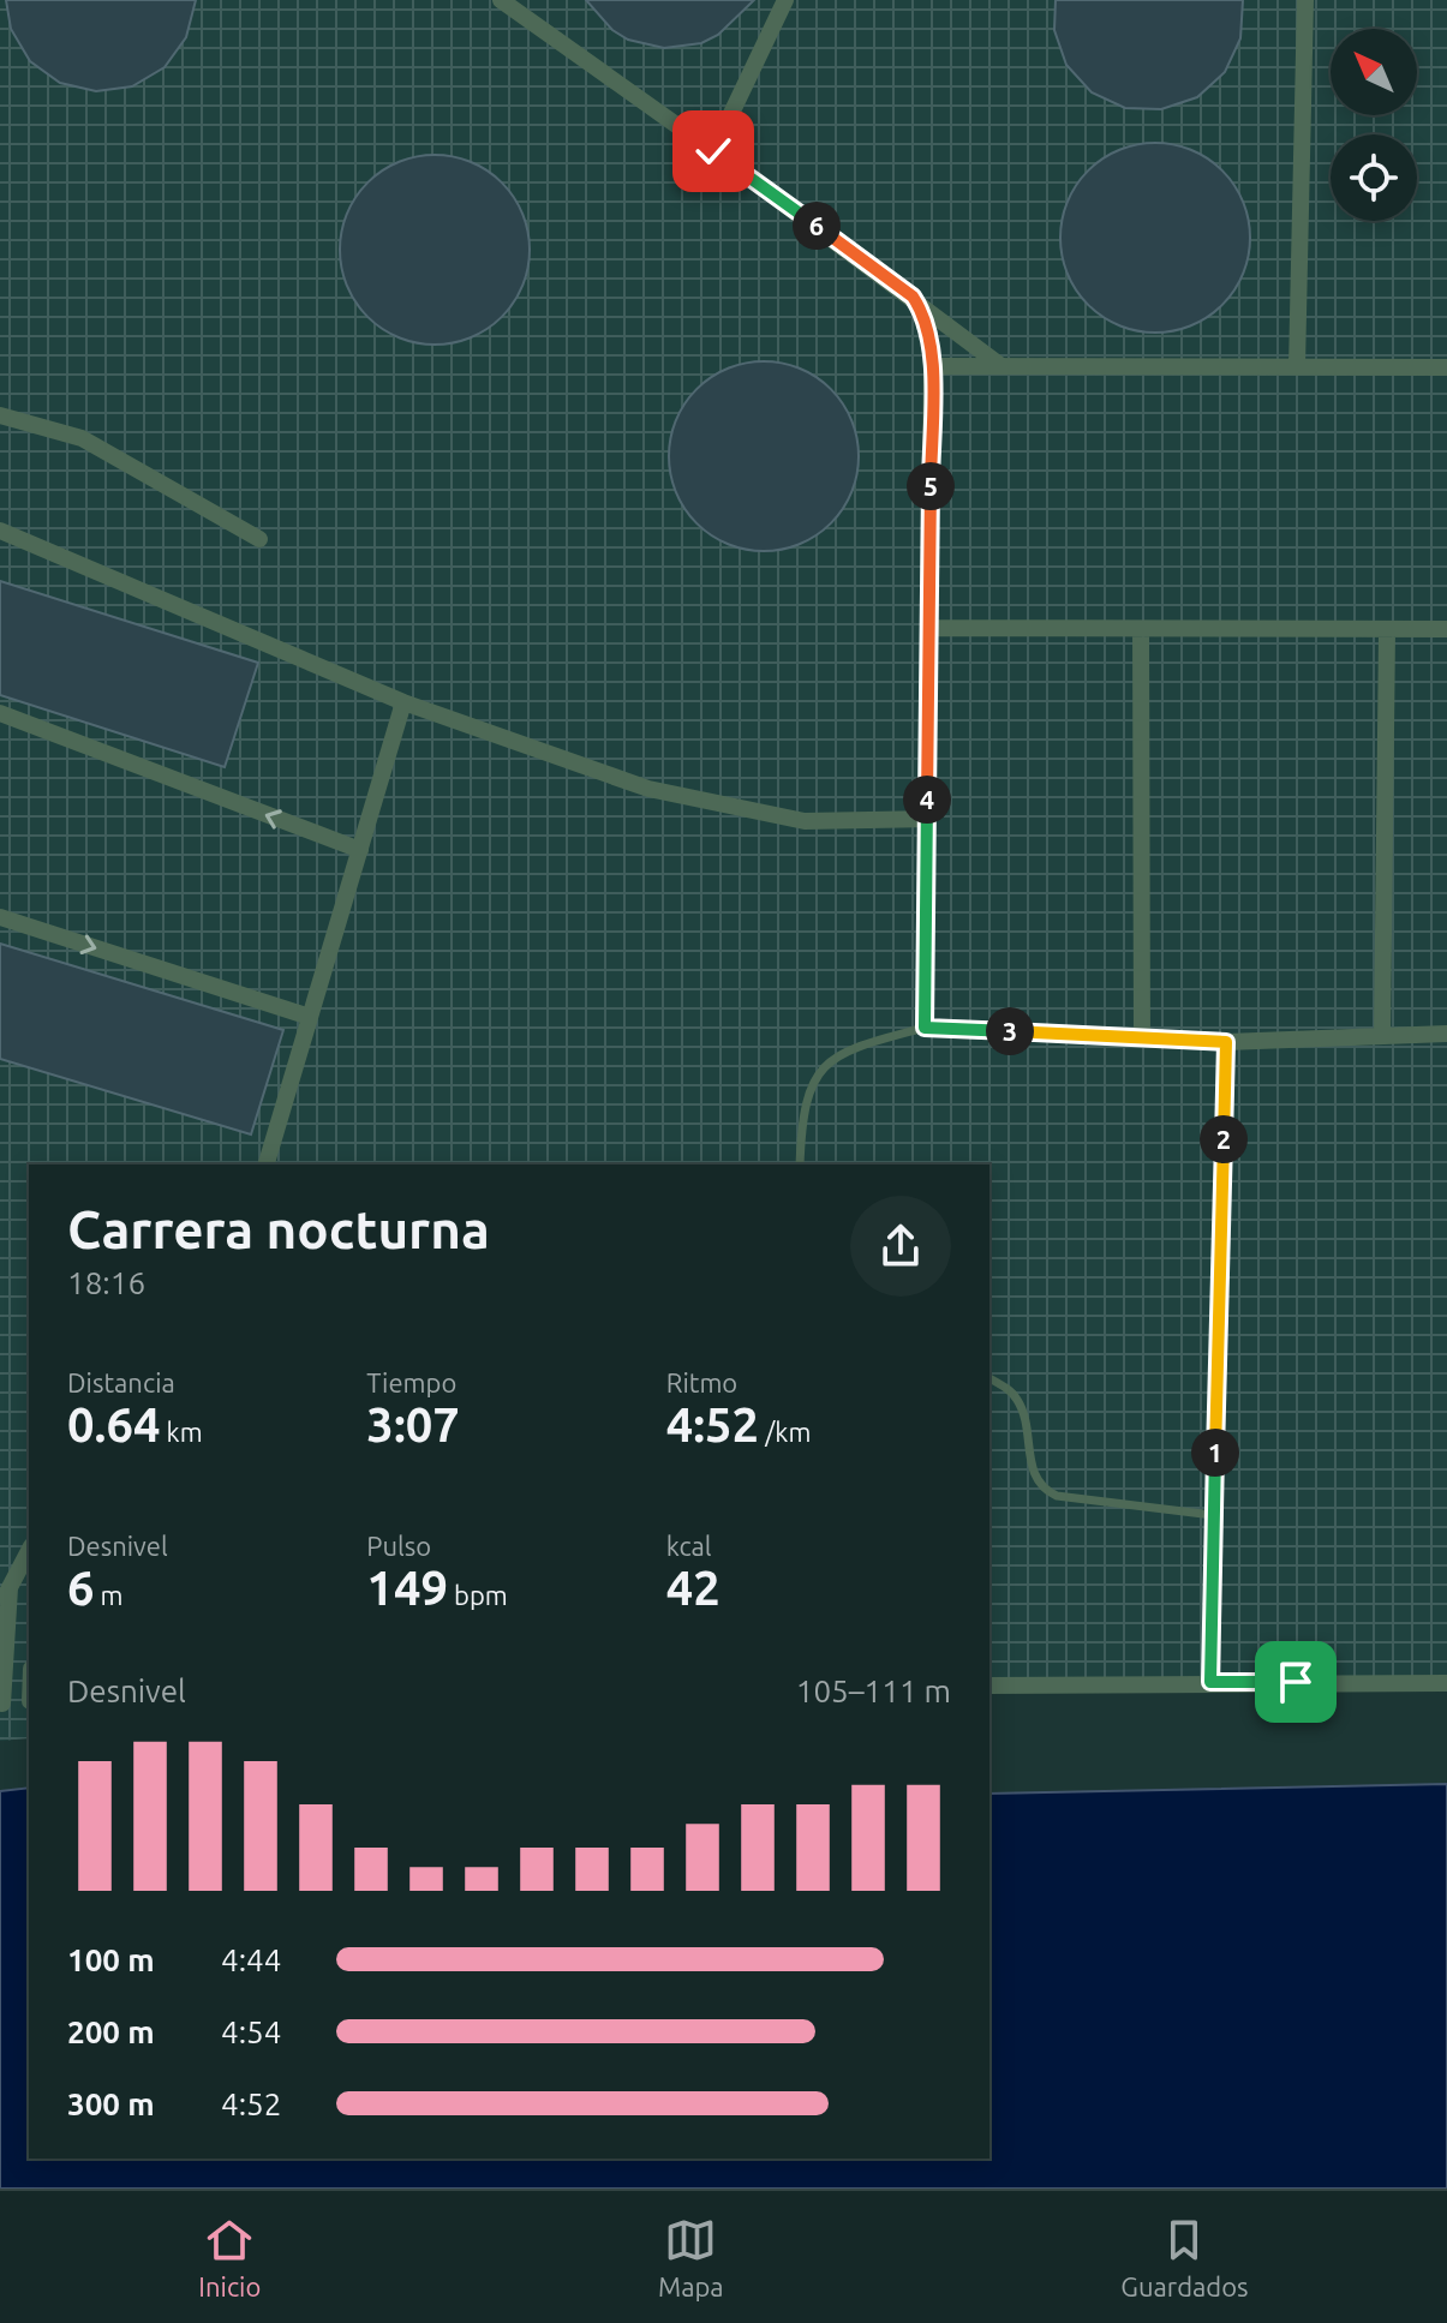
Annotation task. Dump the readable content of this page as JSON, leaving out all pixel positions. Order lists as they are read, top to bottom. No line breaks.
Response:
{"north":"top left","page":{"pins":["6","5","4","3","2","1"],"heading":["Carrera nocturna","18:16"],"stats":[["Distancia","0.64 km"],["Tiempo","3:07"],["Ritmo","4:52 /km"],["Desnivel","6 m"],["Pulso","149 bpm"],["kcal","42"]],"chart":["Desnivel","105–111 m"],"list":[{"name":"100 m","note":"4:44"},{"name":"200 m","note":"4:54"},{"name":"300 m","note":"4:52"}],"tabs":["Inicio","Mapa","Guardados"]}}
